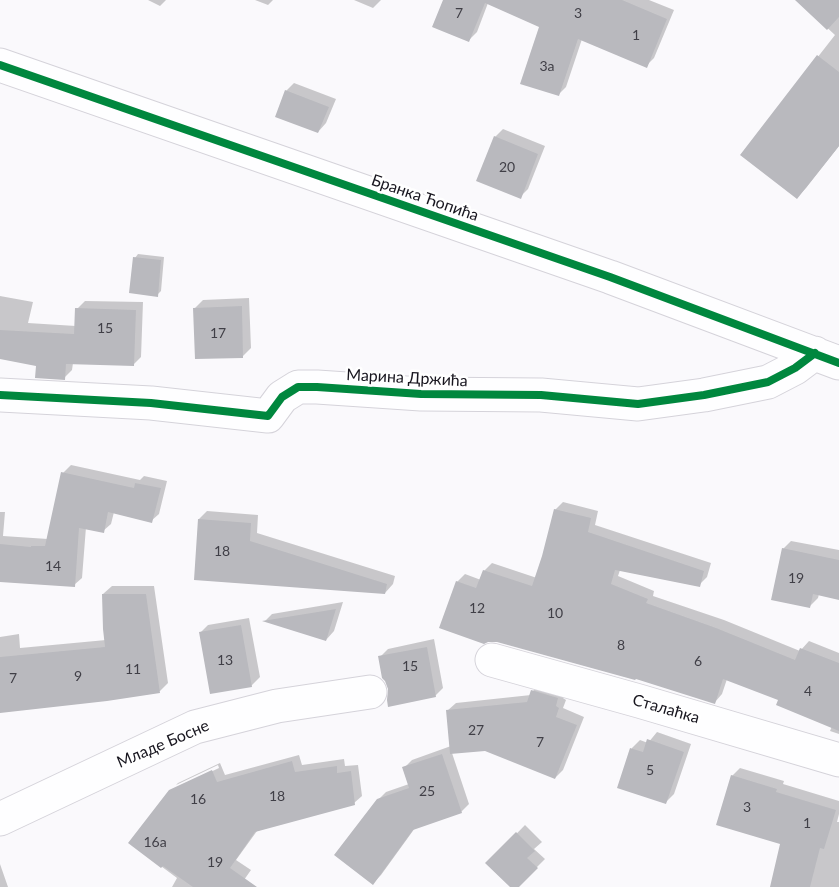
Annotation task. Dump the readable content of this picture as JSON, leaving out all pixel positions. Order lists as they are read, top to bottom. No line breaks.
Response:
{"streets":{"street":["Бранка Ћопића","Марина Држића","Сталаћка","Младе Босне"]},"crossings":[["Бранка Ћопића","Марина Држића"]],"house_numbers":["7","3","1","3a","20","15","17","18","14","19","12","10","8","13","6","15","11","9","7","4","27","7","5","25","18","16","3","1","16a","19"]}
